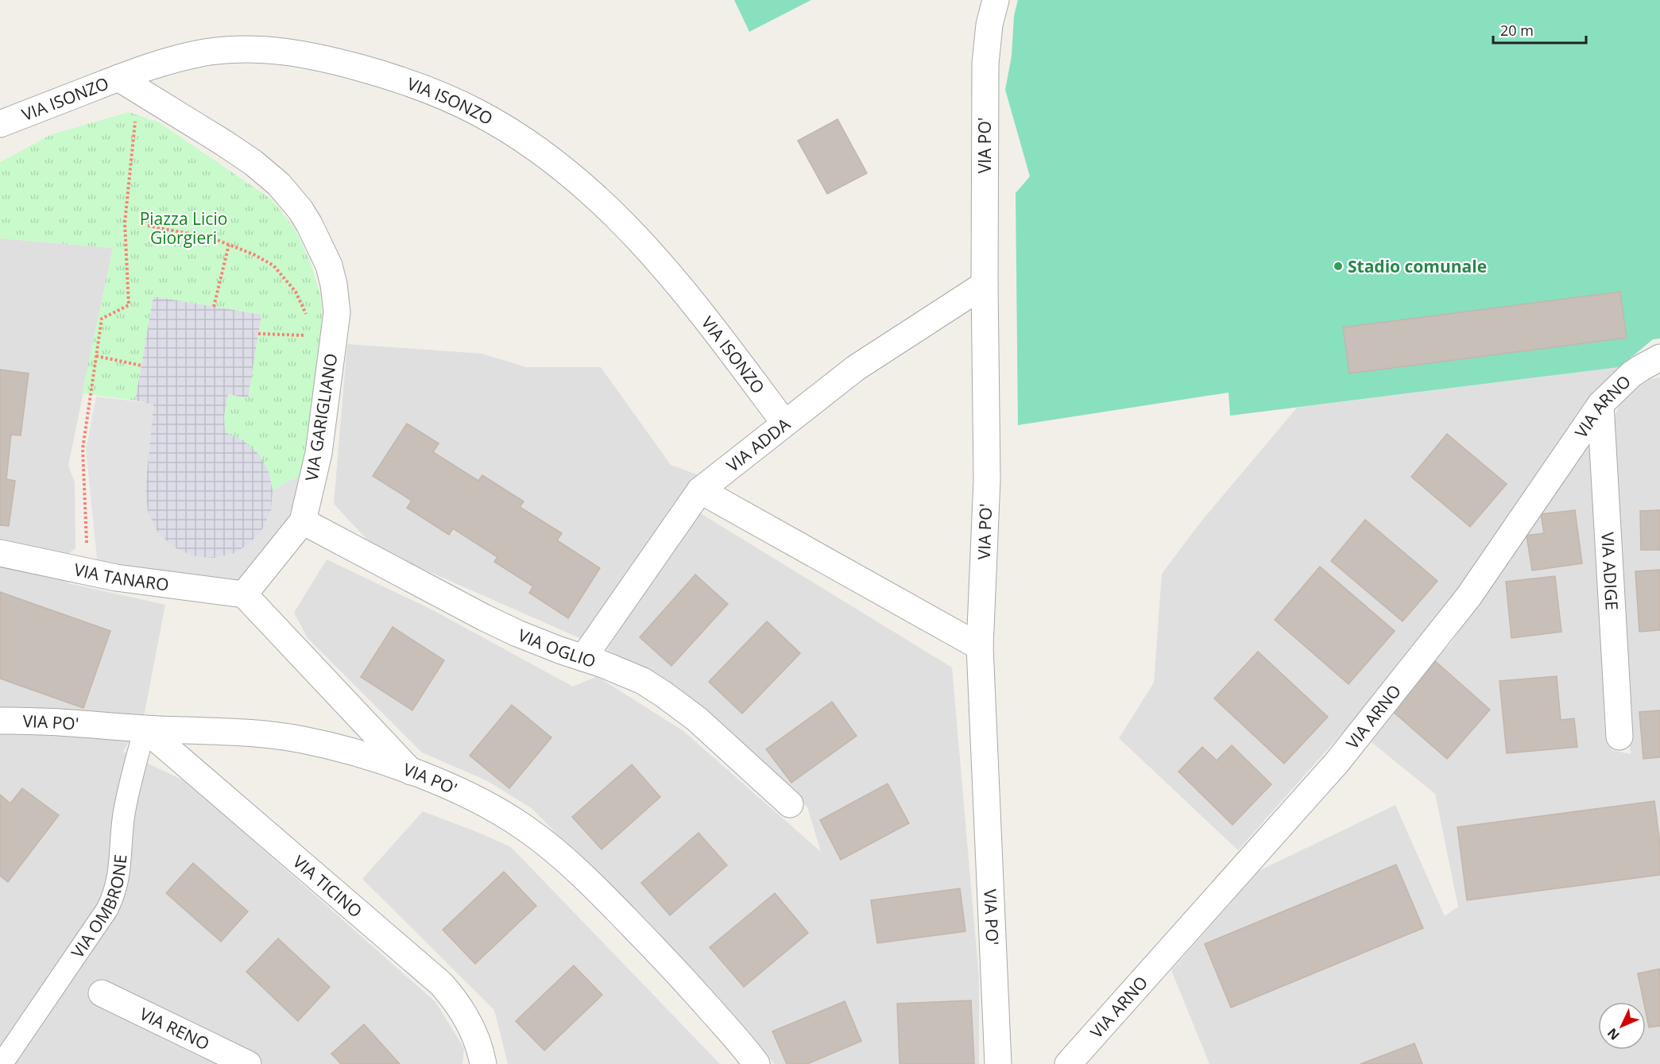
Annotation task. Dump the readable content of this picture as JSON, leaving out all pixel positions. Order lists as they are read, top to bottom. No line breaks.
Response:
{"streets":{"street":["VIA ISONZO","VIA PO'","VIA ARNO","VIA GARIGLIANO","VIA ADDA","VIA ADIGE","VIA TANARO","VIA OGLIO","VIA TICINO","VIA OMBRONE","VIA RENO"]},"crossings":[["VIA ISONZO","VIA GARIGLIANO"],["VIA ISONZO","VIA ADDA"],["VIA PO'","VIA ADDA"],["VIA PO'","VIA TICINO"],["VIA PO'","VIA OMBRONE"],["VIA ARNO","VIA ADIGE"],["VIA GARIGLIANO","VIA TANARO"],["VIA GARIGLIANO","VIA OGLIO"],["VIA ADDA","VIA OGLIO"],["VIA TICINO","VIA OMBRONE"]],"parks":["Piazza Licio Giorgieri"],"places":["Stadio comunale"],"scale_bar":"20 m","north":"bottom left"}
